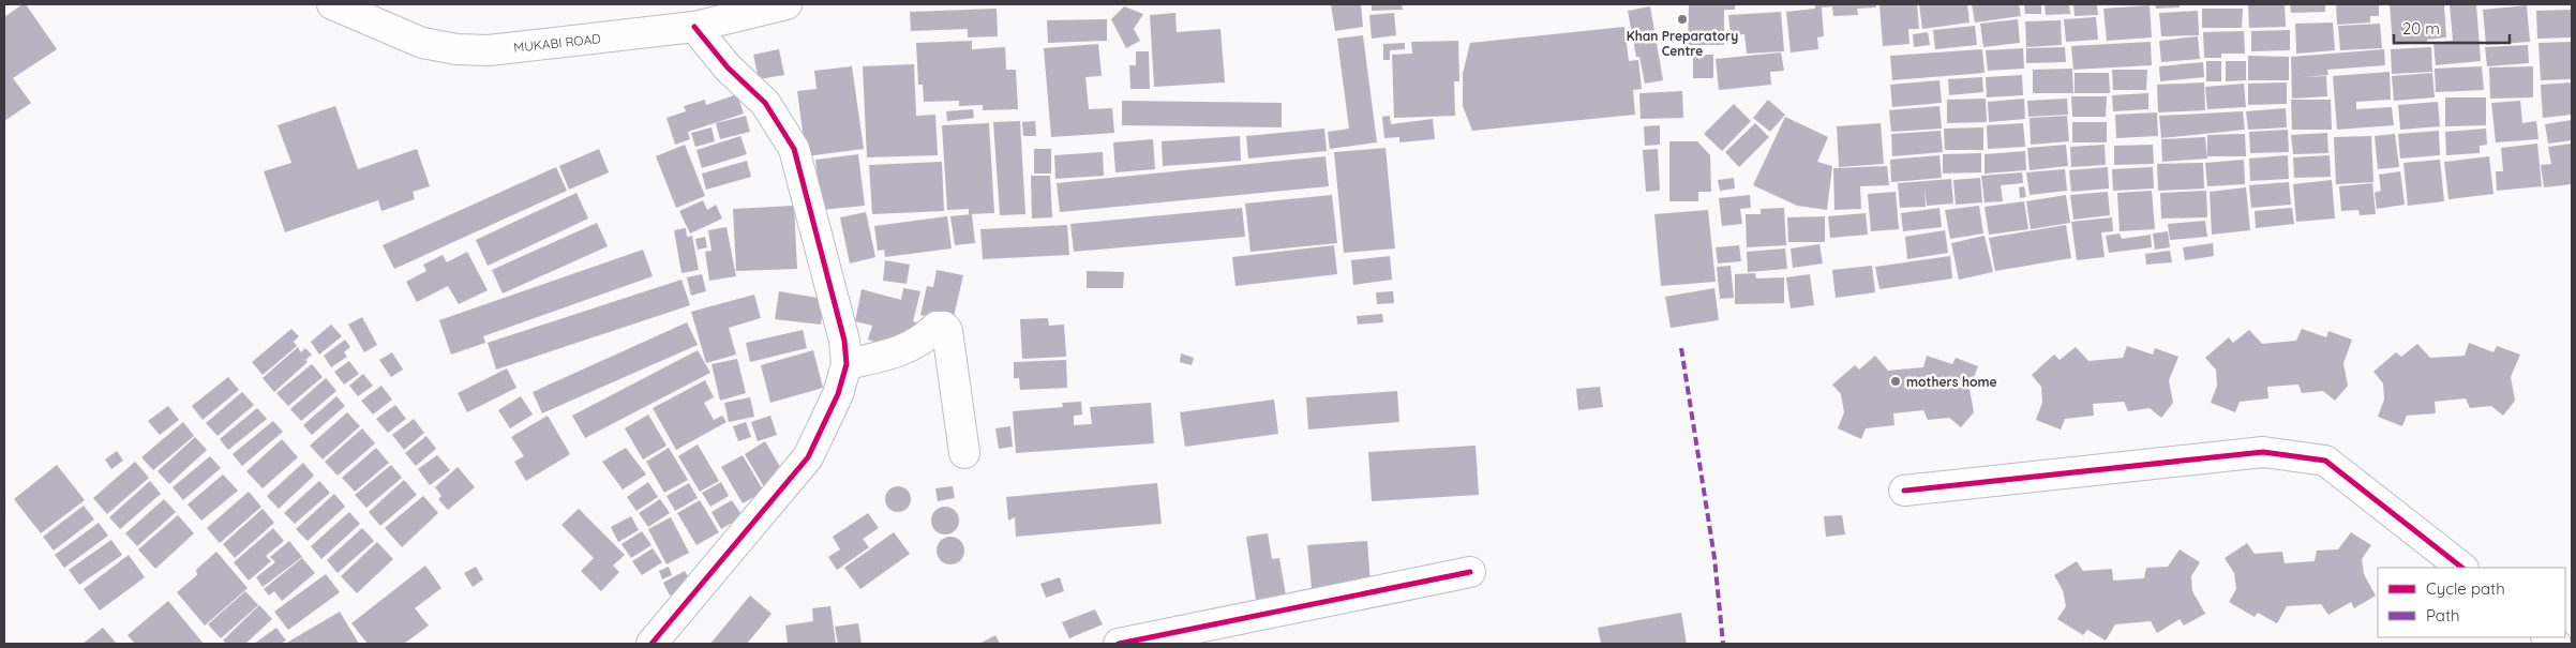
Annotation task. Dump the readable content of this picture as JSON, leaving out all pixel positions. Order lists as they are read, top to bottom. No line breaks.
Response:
{"streets":{"street":["MUKABI ROAD"]},"places":["Khan Preparatory Centre","mothers home"],"legend":["Cycle path","Path"],"scale_bar":"20 m"}
